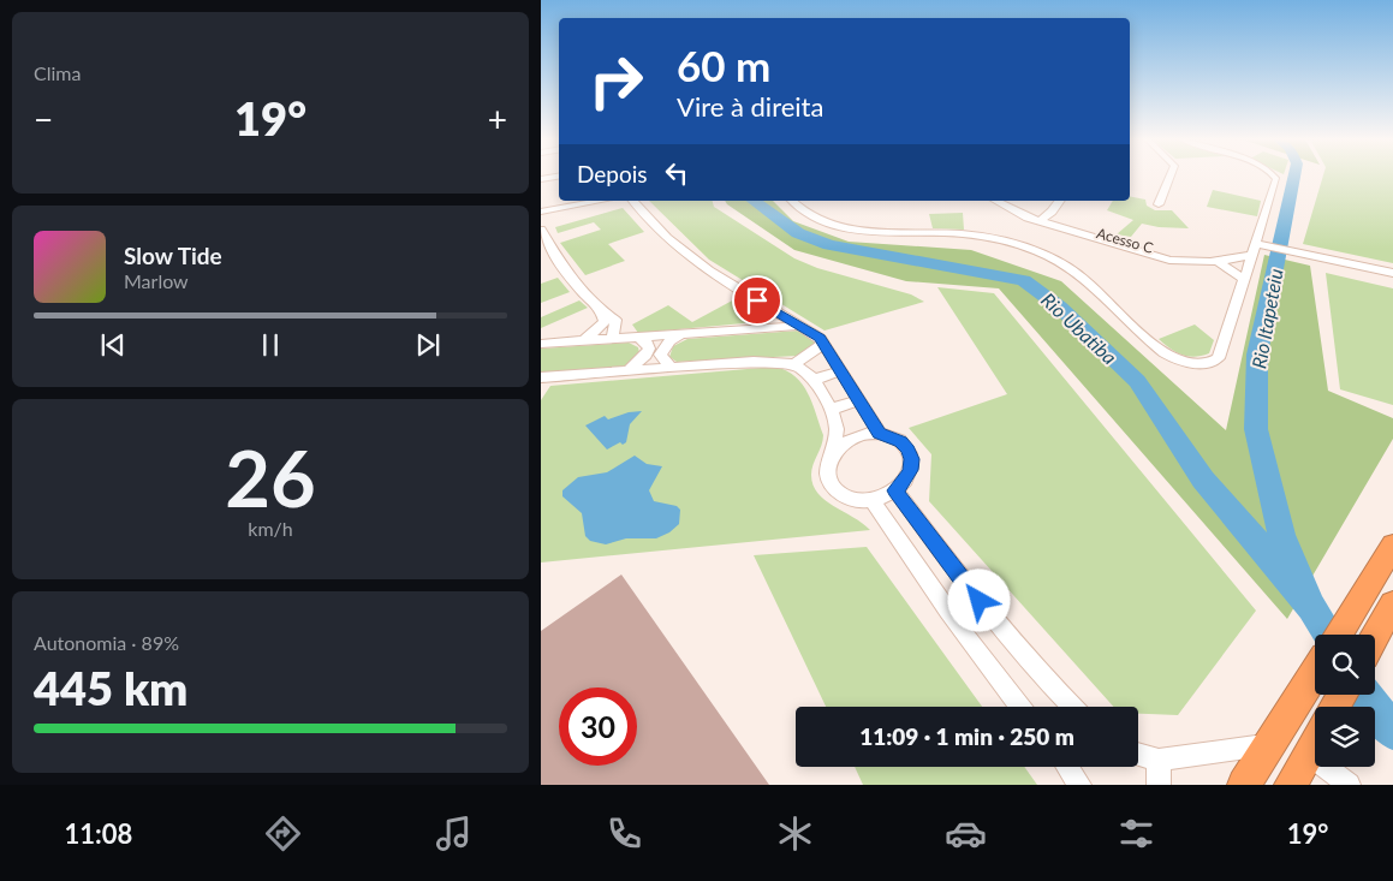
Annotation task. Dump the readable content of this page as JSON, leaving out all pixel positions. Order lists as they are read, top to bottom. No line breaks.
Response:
{"streets":{"street":["Acesso C"]},"water":["Rio Itapeteiu","Rio Ubatiba"],"page":{"tile":["Clima",["26","km/h"],["Autonomia · 89%","445 km"]],"turn":["60 m","Vire à direita"],"heat":["−","19°","+"],"then":"Depois","song":["Slow Tide","Marlow"],"limit":"30","trip":"11:09 · 1 min · 250 m","tabs":["11:08","19°"]}}
